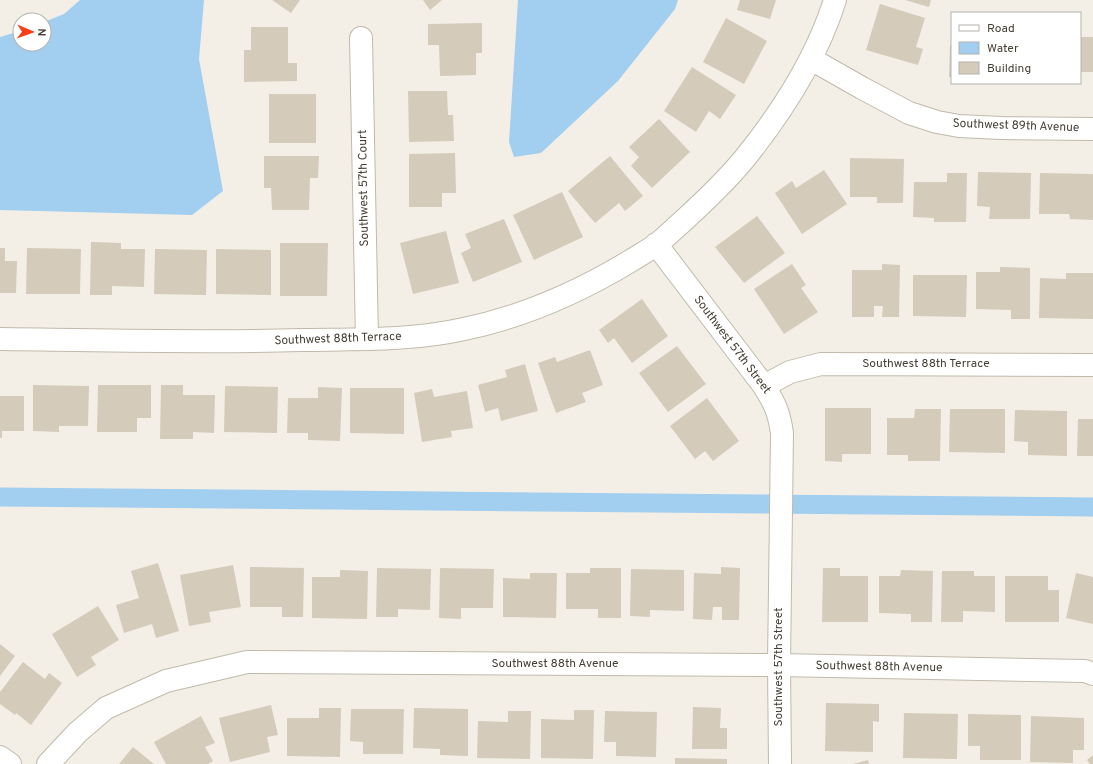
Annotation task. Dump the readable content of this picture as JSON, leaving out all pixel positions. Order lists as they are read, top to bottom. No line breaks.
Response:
{"streets":{"street":["Southwest 89th Avenue","Southwest 57th Court","Southwest 88th Terrace","Southwest 57th Street","Southwest 88th Avenue"]},"crossings":[["Southwest 57th Court","Southwest 88th Terrace"],["Southwest 88th Terrace","Southwest 57th Street"],["Southwest 57th Street","Southwest 88th Avenue"]],"legend":["Road","Water","Building"],"north":"right"}
